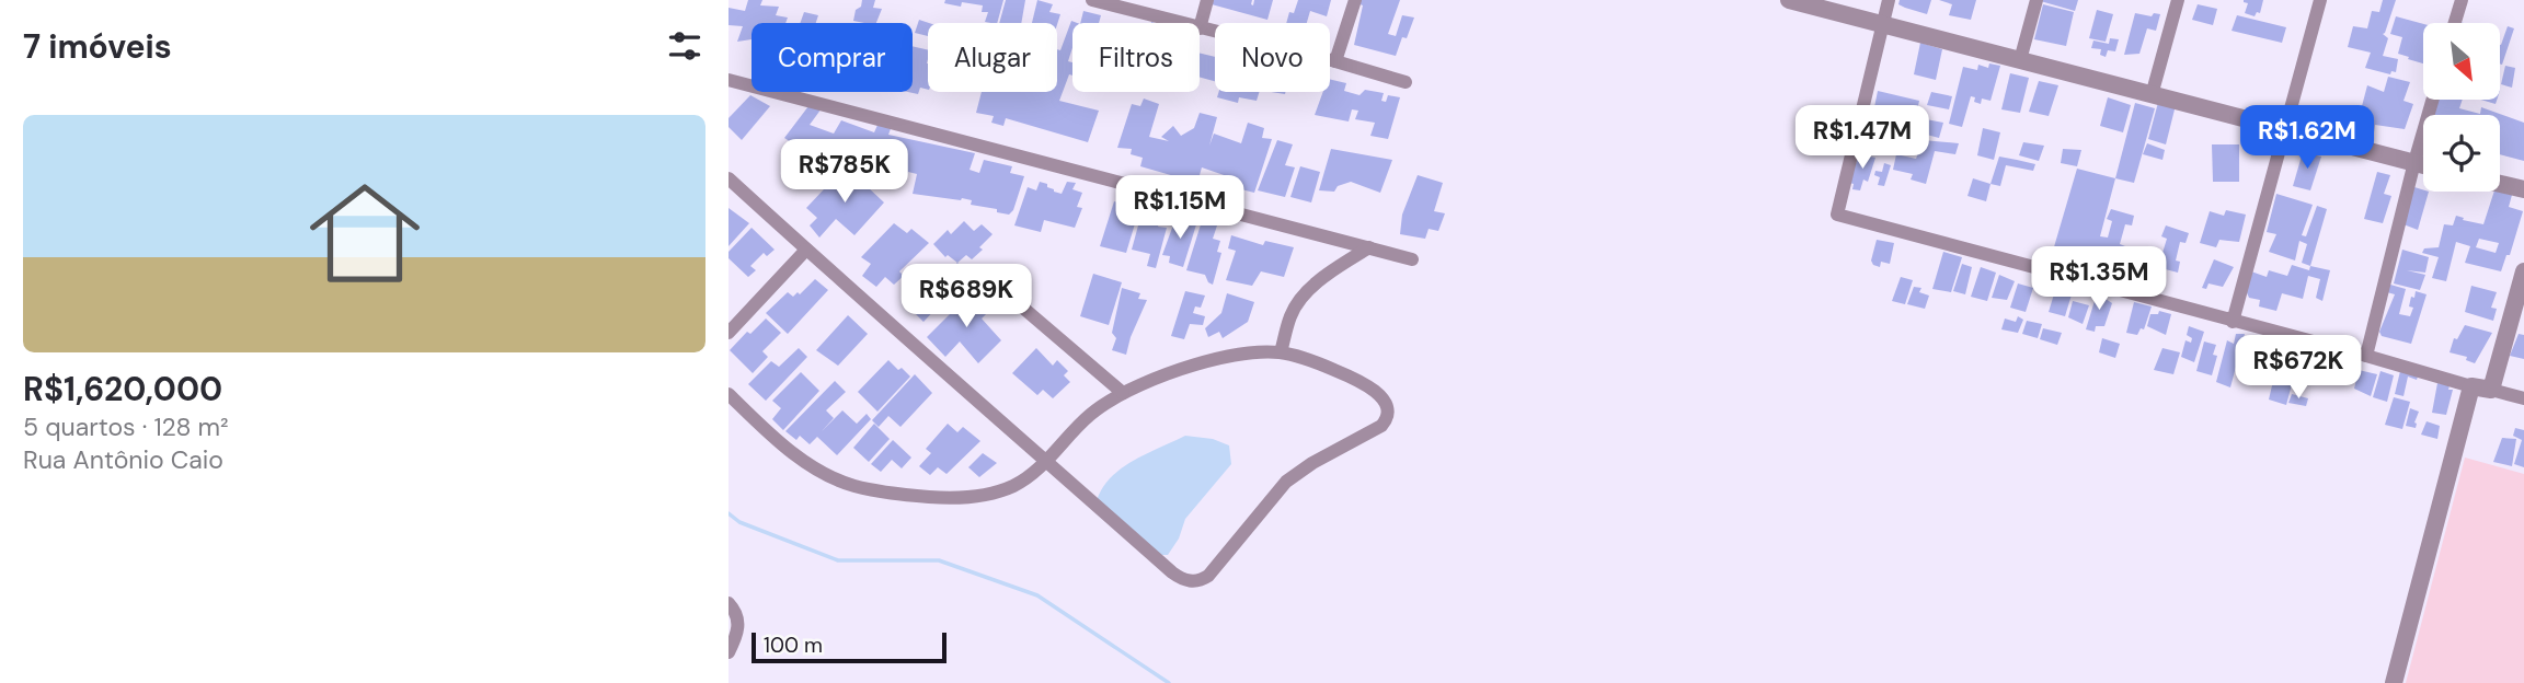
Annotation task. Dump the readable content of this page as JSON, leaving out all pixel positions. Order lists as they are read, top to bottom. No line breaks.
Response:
{"scale_bar":"100 m","north":"bottom right","page":{"heading":"7 imóveis","chip":["Comprar","Alugar","Filtros","Novo"],"list":[{"name":"R$1,620,000","note":"5 quartos · 128 m² · Rua Antônio Caio"}],"price":["R$1.47M","R$1.62M","R$785K","R$1.15M","R$1.35M","R$689K","R$672K"],"scale":"100 m"}}
